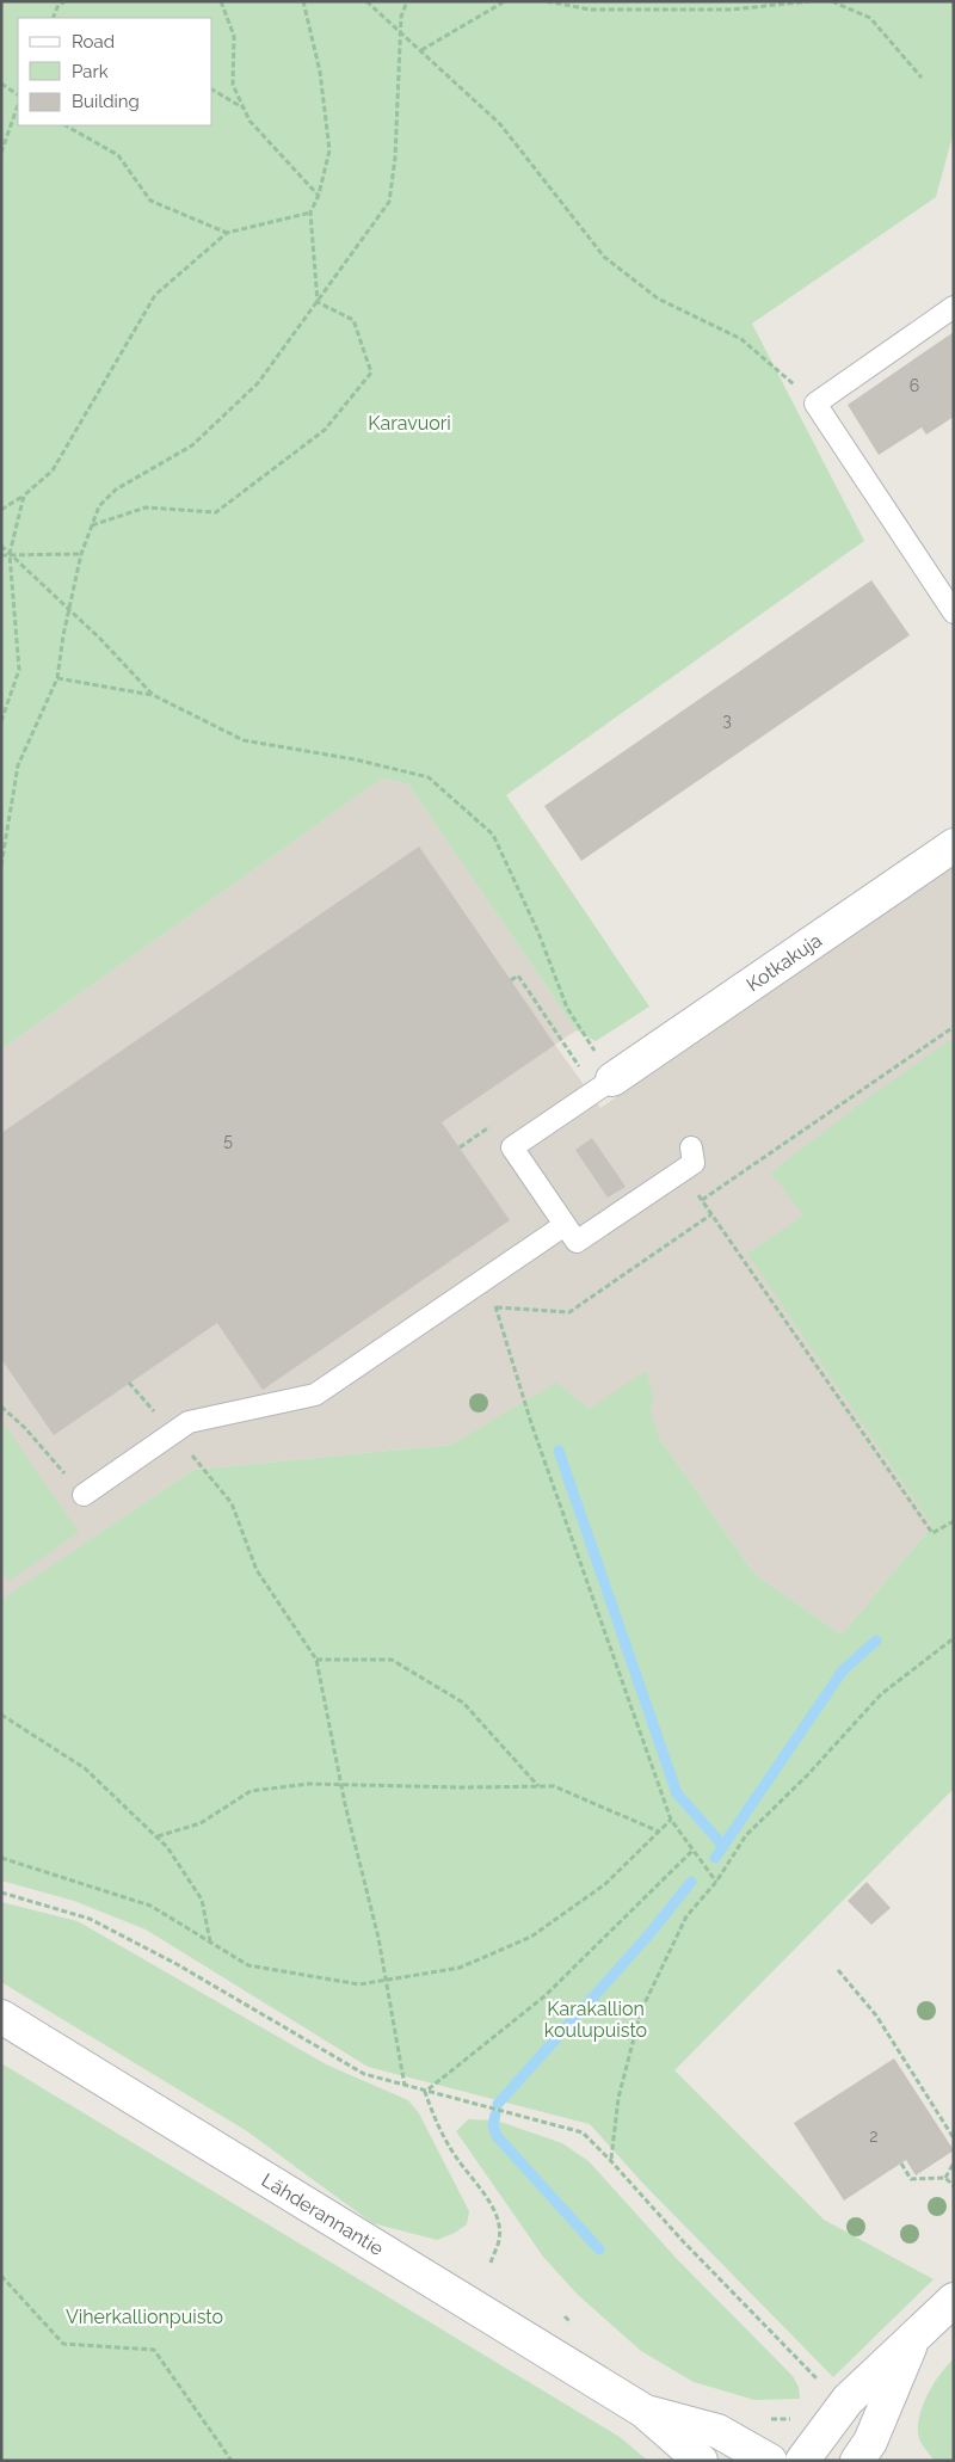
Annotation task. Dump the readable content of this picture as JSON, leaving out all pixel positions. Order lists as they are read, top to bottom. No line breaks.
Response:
{"streets":{"main road":["Kotkakuja","Lähderannantie"]},"parks":["Karavuori","Karakallion koulupuisto","Viherkallionpuisto"],"house_numbers":["6","3","5","2"],"legend":["Road","Park","Building"]}
